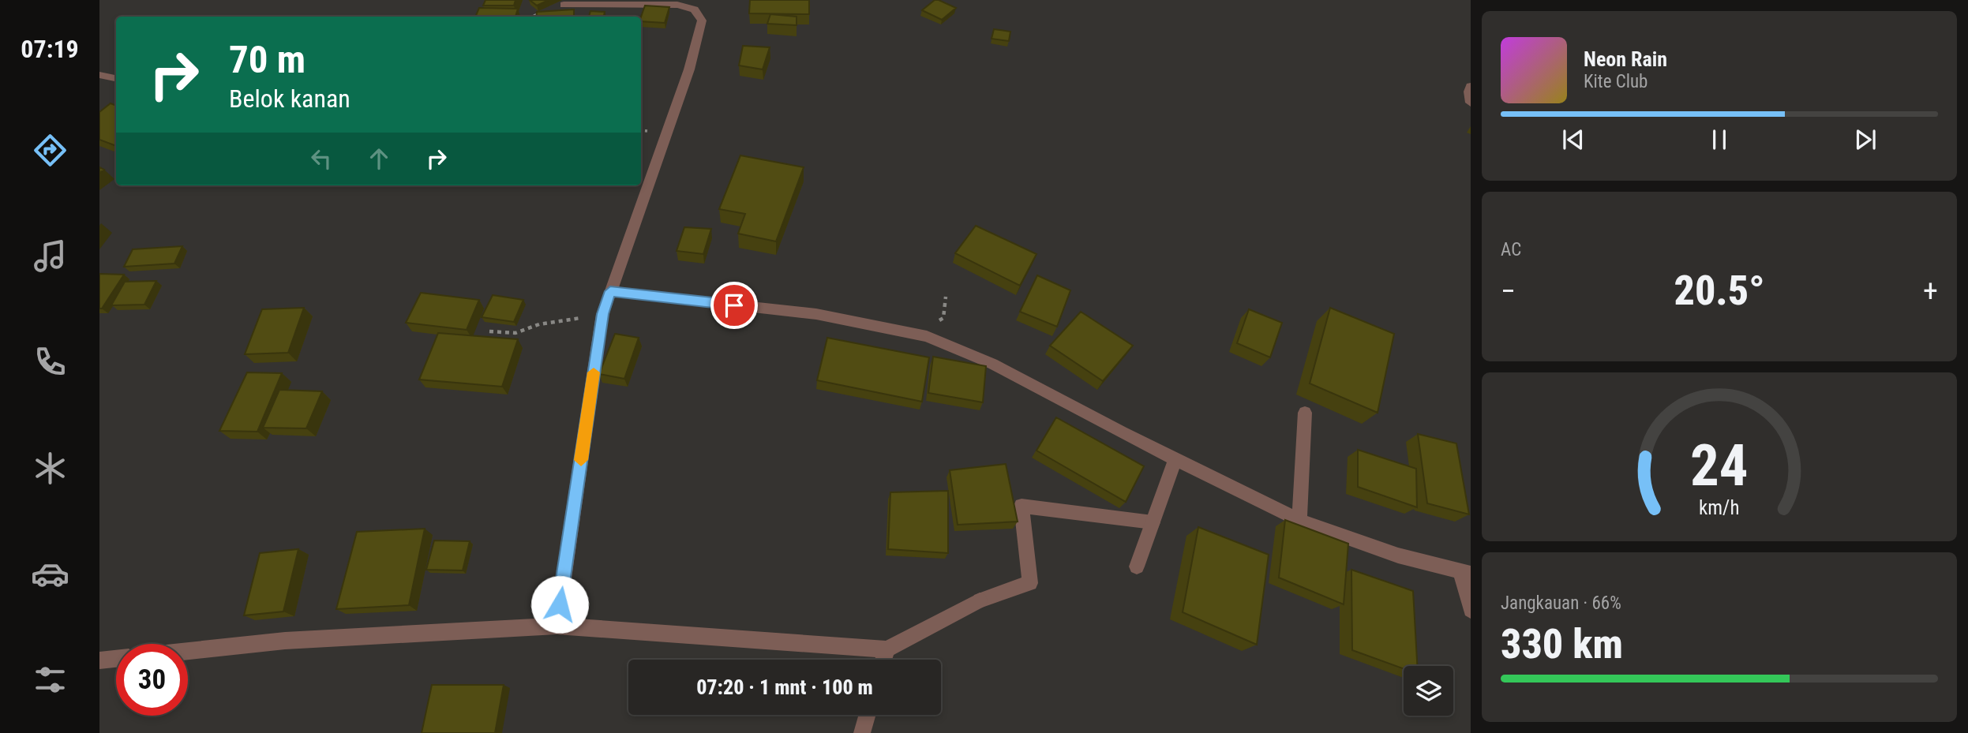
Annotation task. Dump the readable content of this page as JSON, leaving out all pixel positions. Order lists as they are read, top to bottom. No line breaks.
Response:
{"page":{"tabs":"07:19","turn":["70 m","Belok kanan"],"song":["Neon Rain","Kite Club"],"tile":["AC",["Jangkauan · 66%","330 km"]],"heat":["−","20.5°","+"],"limit":"30","trip":"07:20 · 1 mnt · 100 m","gauge":["24","km/h"]}}
